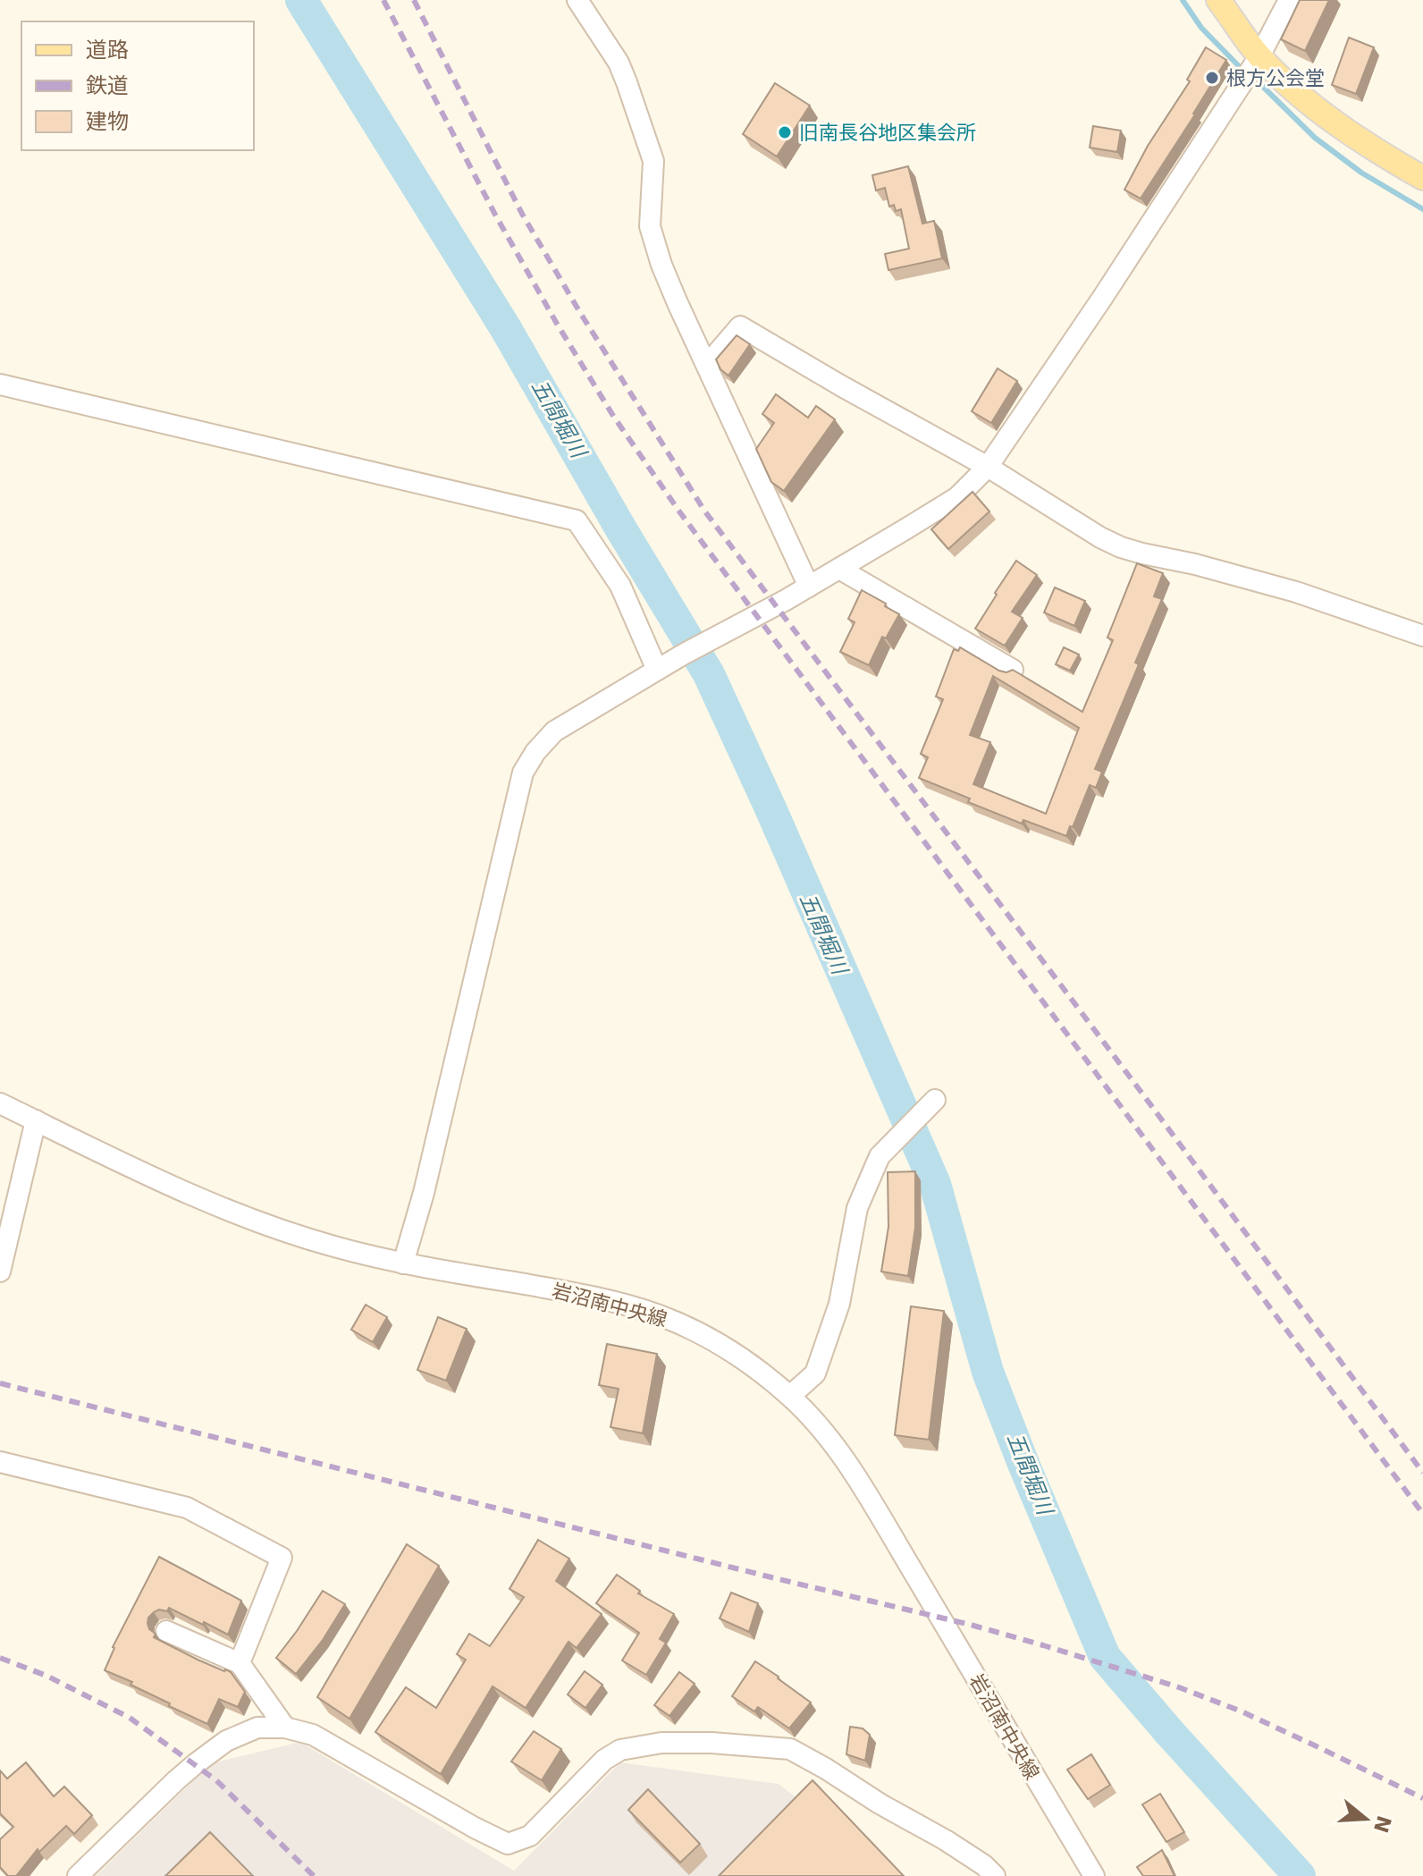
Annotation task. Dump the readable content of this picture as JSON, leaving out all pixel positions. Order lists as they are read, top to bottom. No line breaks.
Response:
{"streets":{"street":["岩沼南中央線"]},"water":["五間堀川"],"places":["根方公会堂","旧南長谷地区集会所"],"legend":["道路","鉄道","建物"],"north":"right"}
